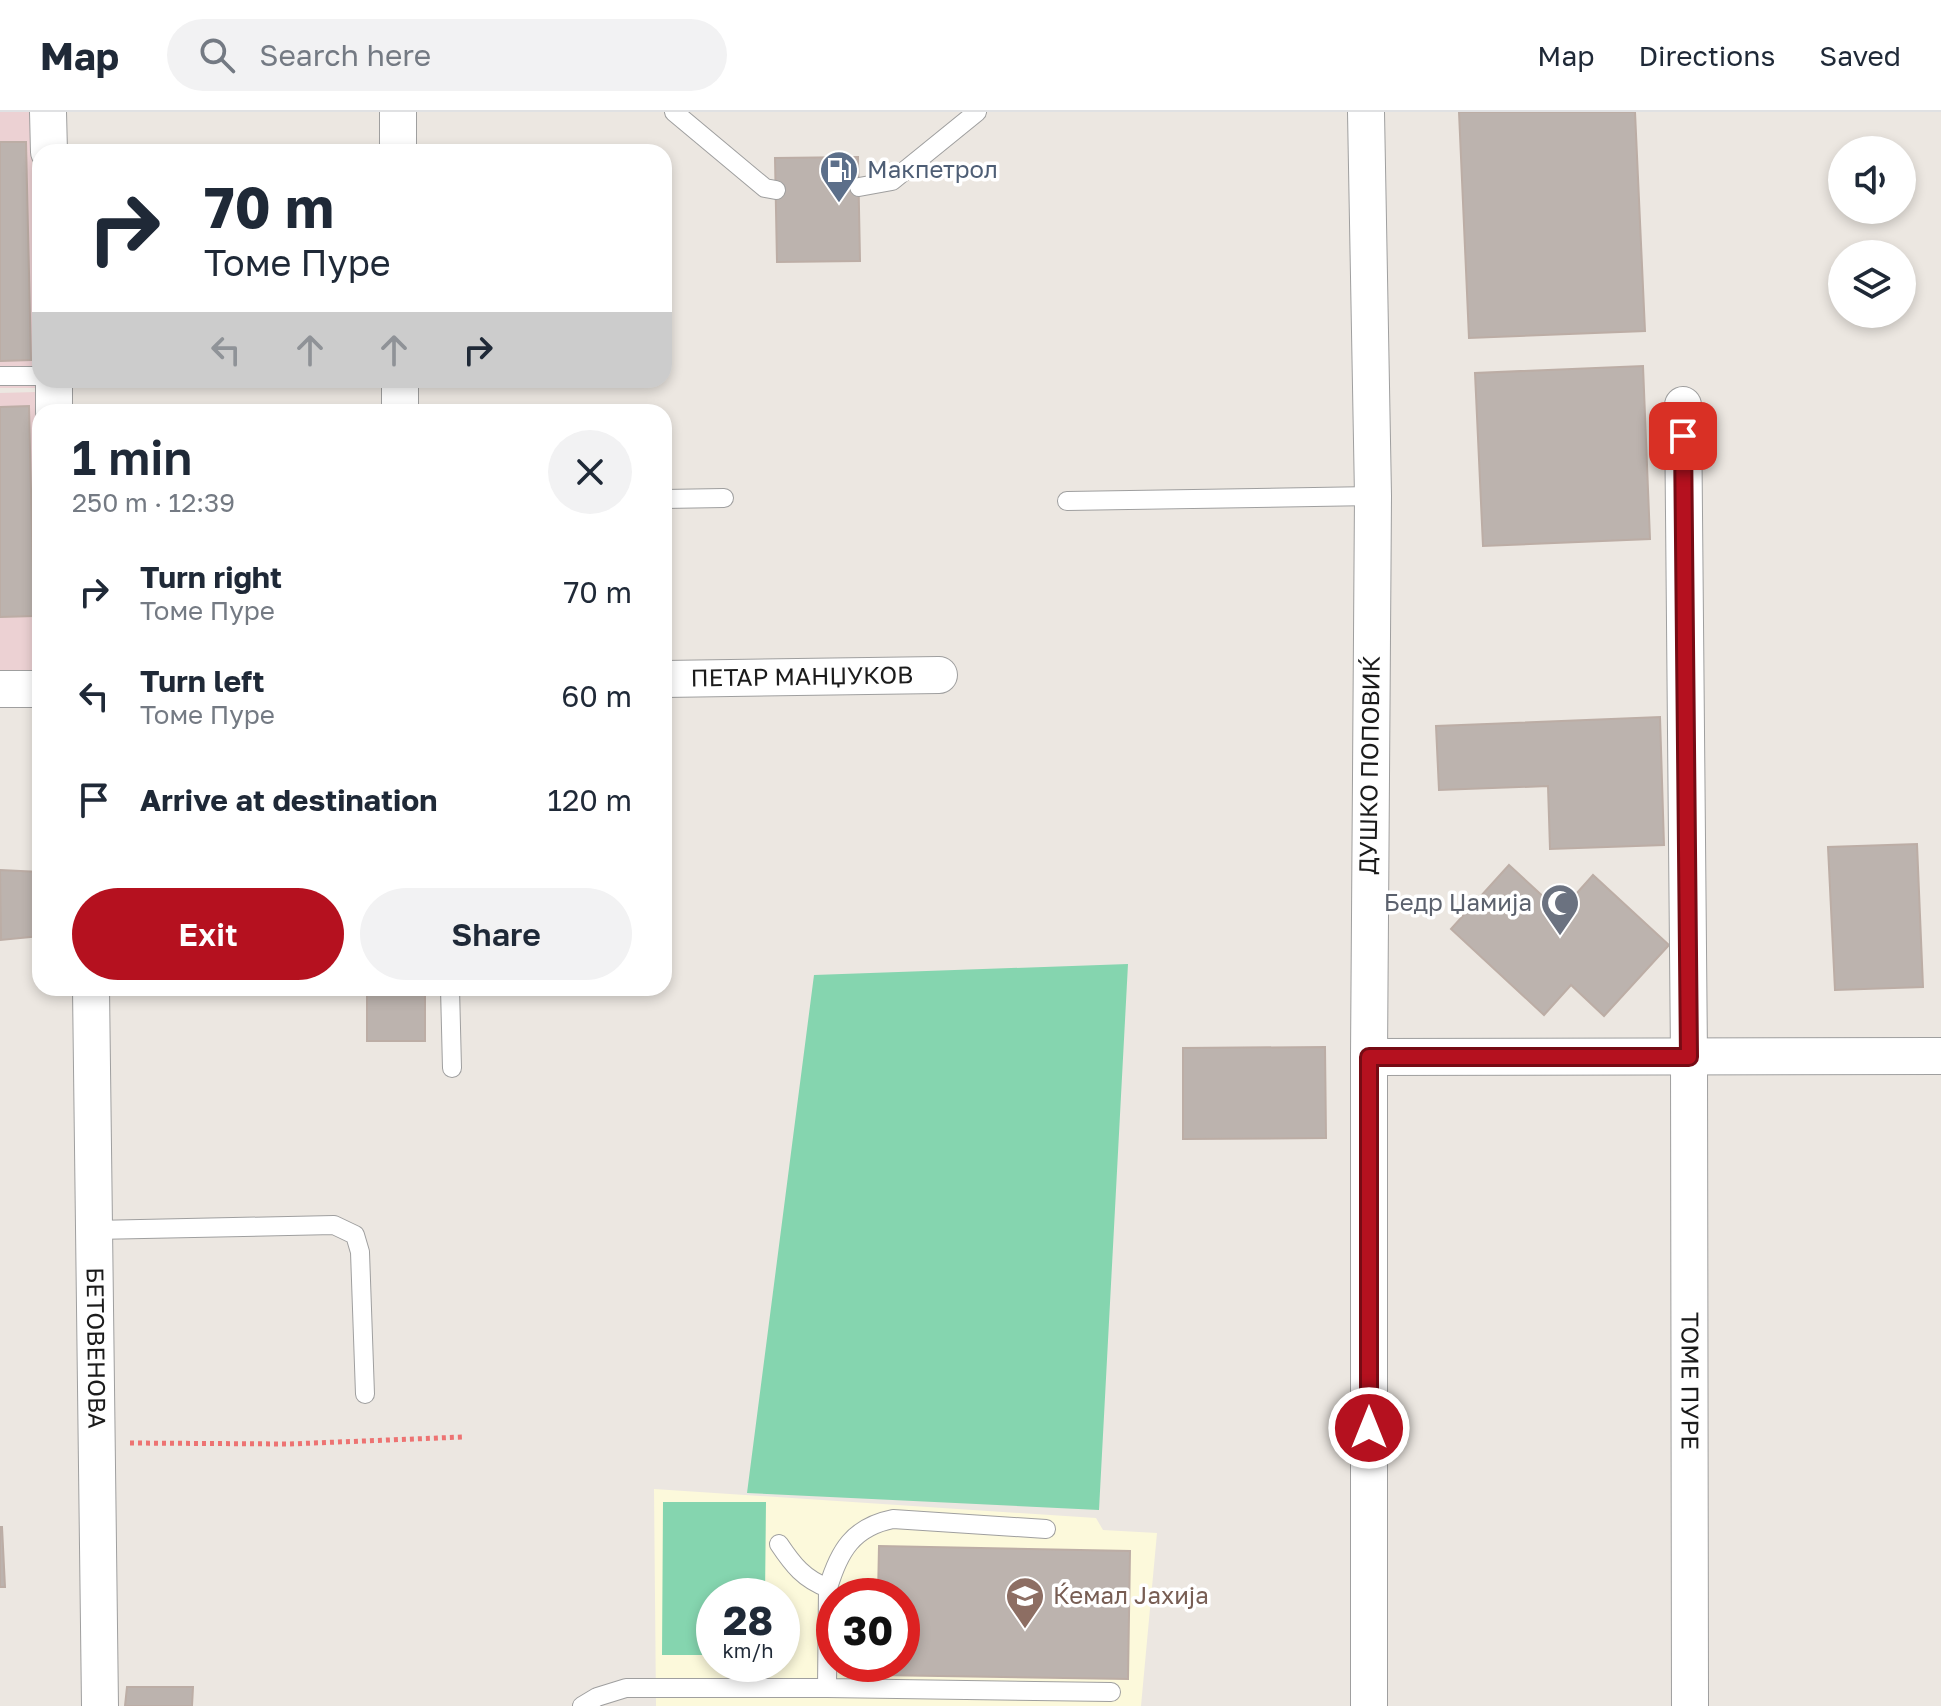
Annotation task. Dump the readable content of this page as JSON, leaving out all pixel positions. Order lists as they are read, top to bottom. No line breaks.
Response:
{"streets":{"street":["ПЕТАР МАНЏУКОВ","ДУШКО ПОПОВИЌ","БЕТОВЕНОВА","ТОМЕ ПУРЕ"]},"places":{"fuel station":["Макпетрол"],"mosque":["Бедр Џамија"],"school or university":["Ќемал Јахија"]},"page":{"header":"Map","search":"Search here","nav":["Map","Directions","Saved"],"turn":["70 m","Томе Пуре"],"heading":["1 min","250 m · 12:39"],"list":[{"name":"Turn right","note":"Томе Пуре","value":"70 m"},{"name":"Turn left","note":"Томе Пуре","value":"60 m"},{"name":"Arrive at destination","value":"120 m"}],"buttons":["Exit","Share"],"speed":"28 km/h","limit":"30"}}
